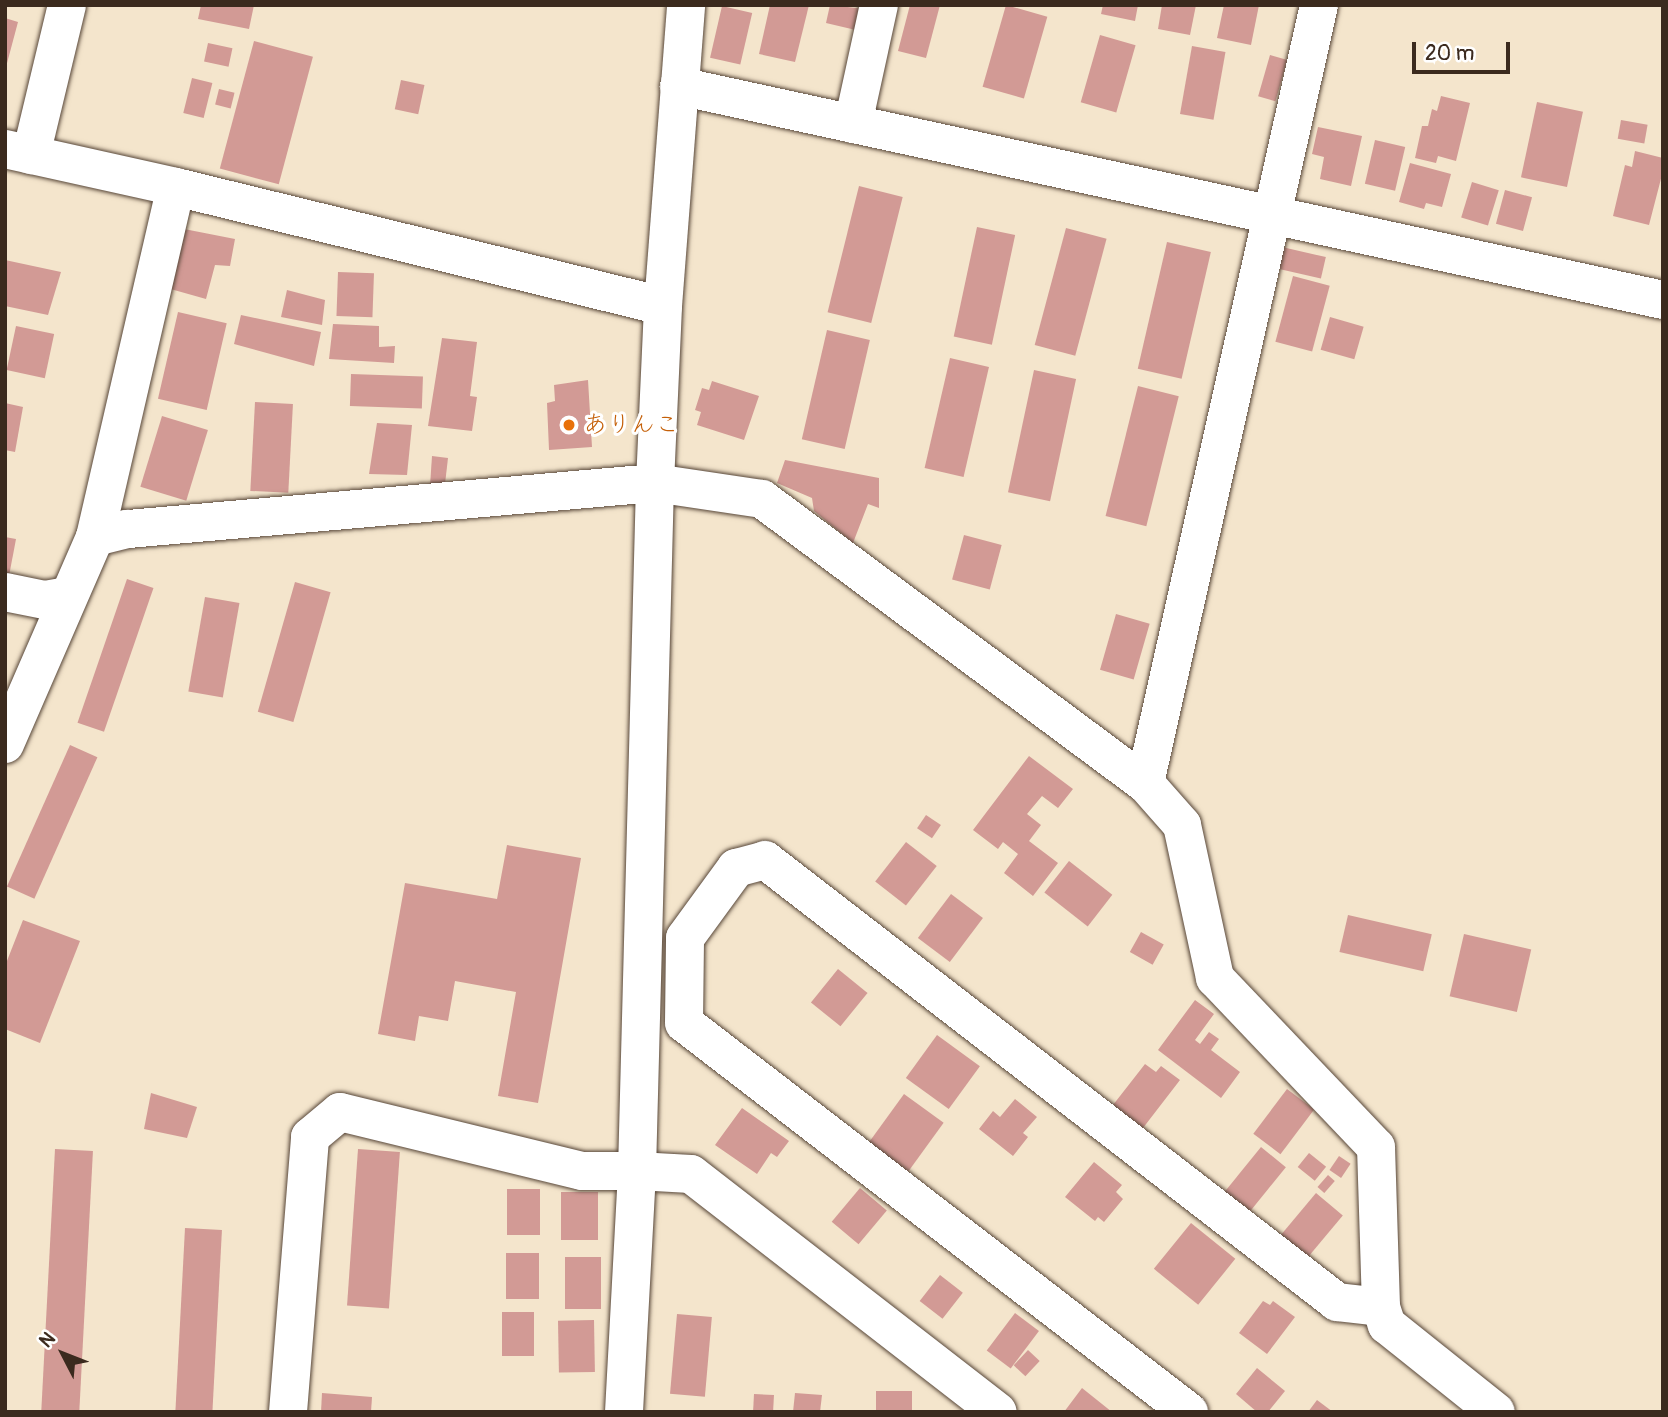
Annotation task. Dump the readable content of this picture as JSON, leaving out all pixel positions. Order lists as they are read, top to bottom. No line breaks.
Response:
{"places":["ありんこ"],"scale_bar":"20 m","north":"top left"}
